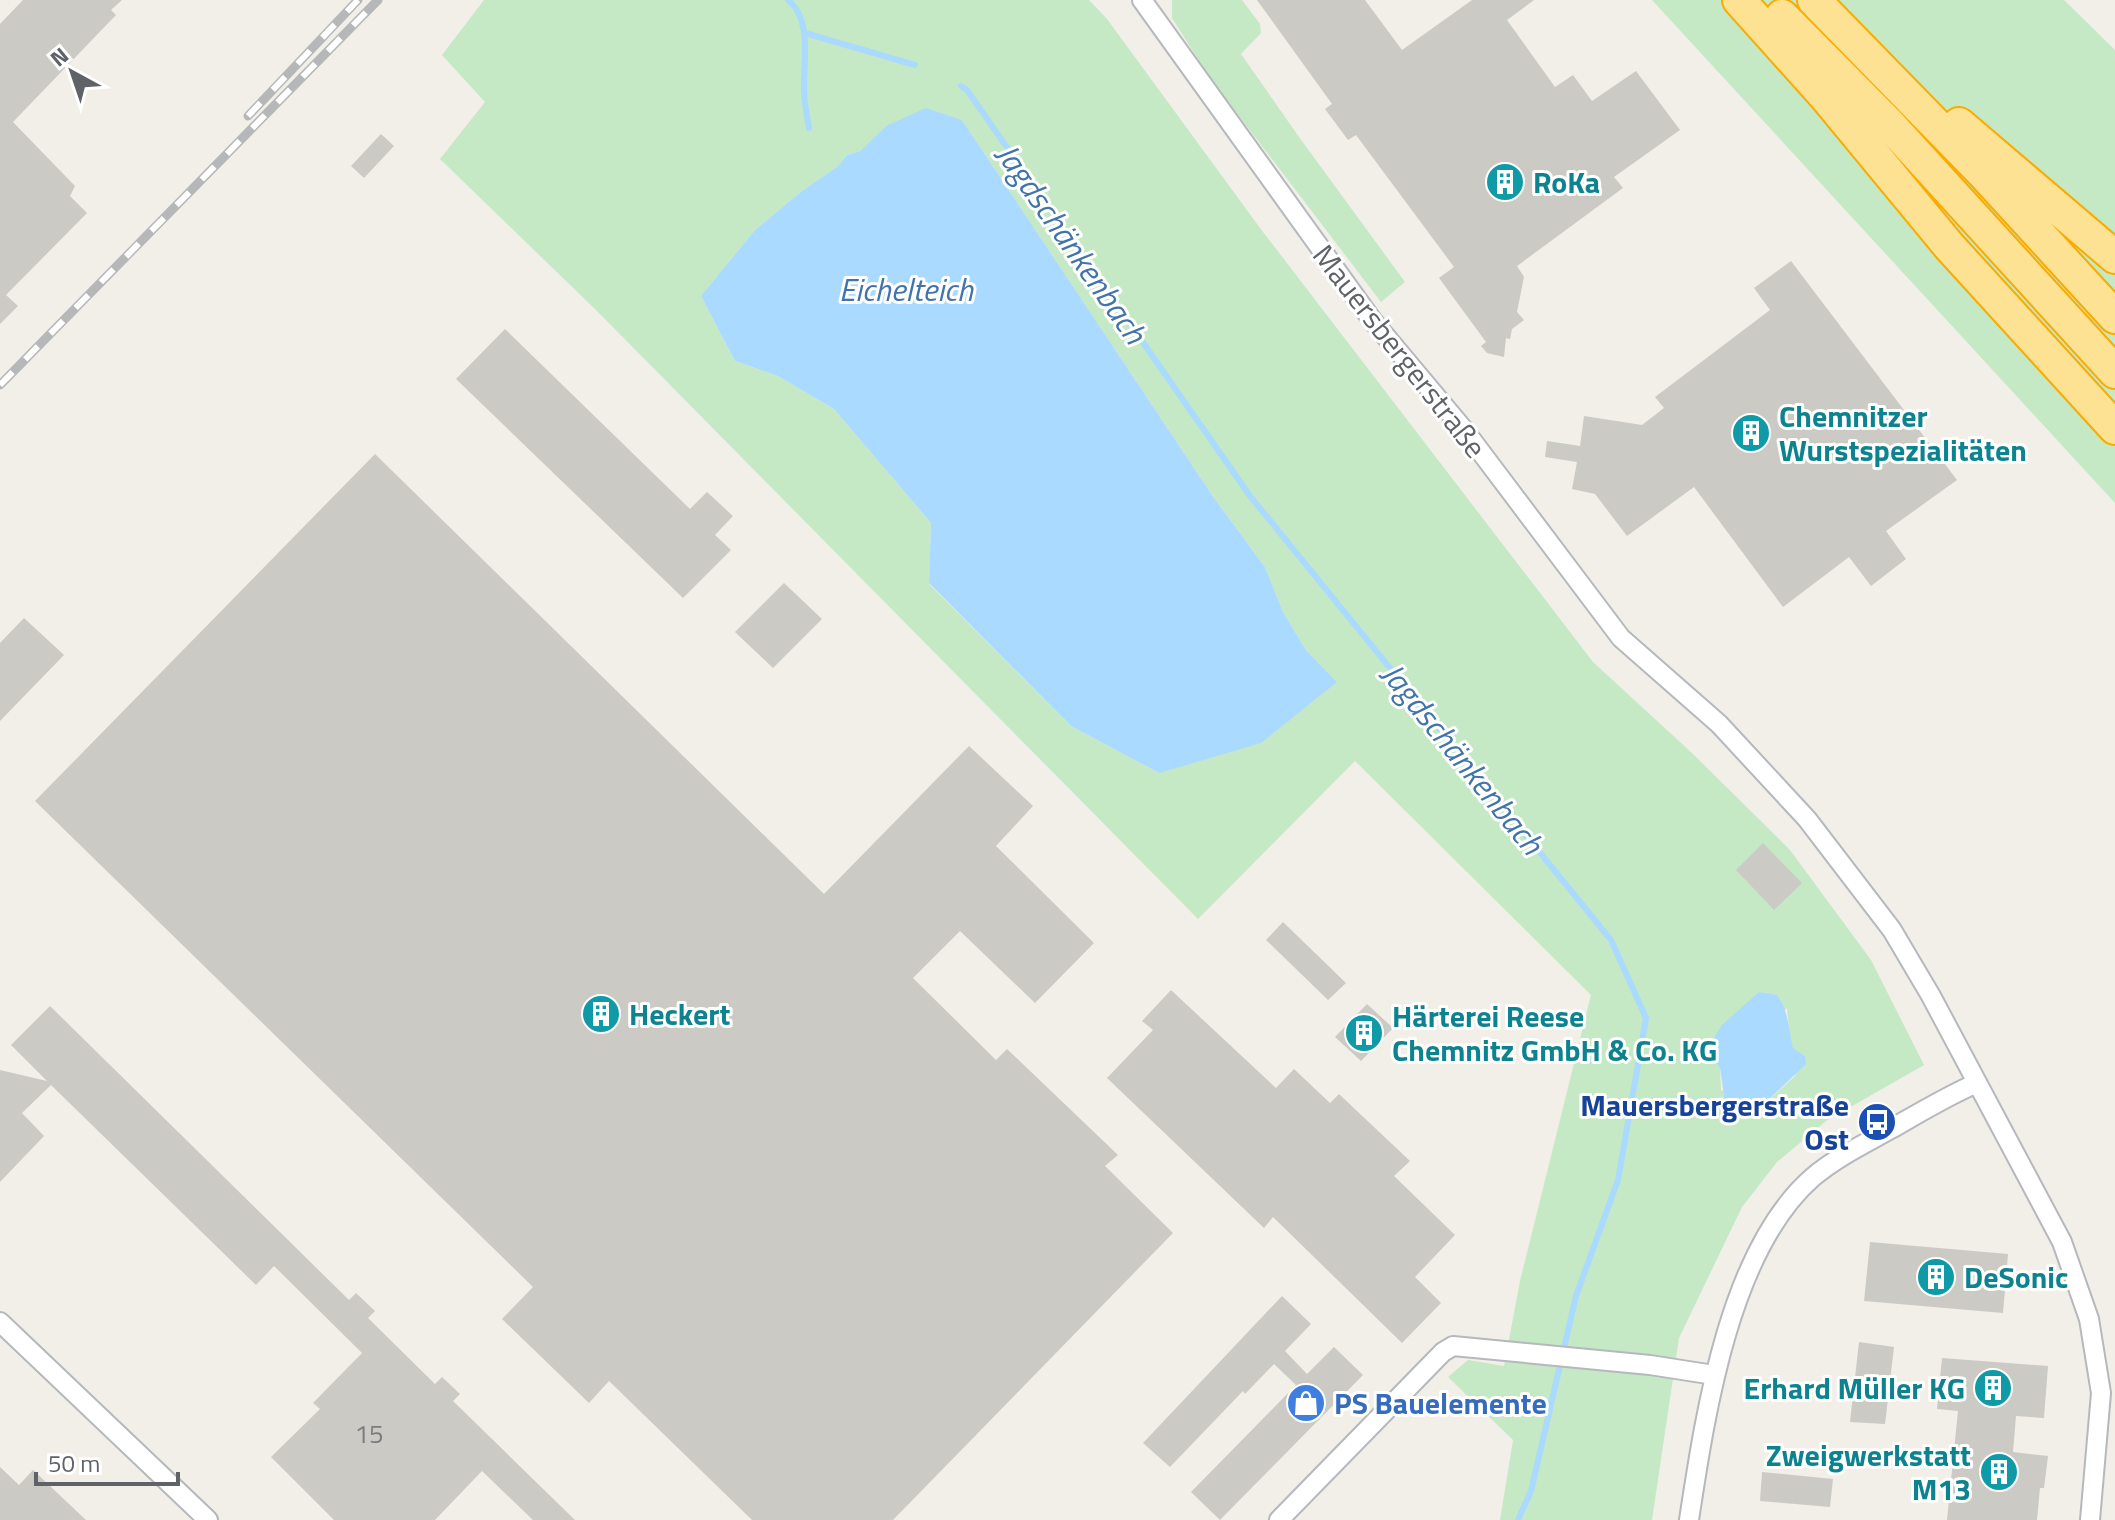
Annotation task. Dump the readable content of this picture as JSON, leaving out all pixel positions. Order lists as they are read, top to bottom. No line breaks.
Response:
{"streets":{"street":["Mauersbergerstraße"]},"water":["Jagdschänkenbach","Eichelteich"],"places":{"building":["RoKa","Chemnitzer Wurstspezialitäten","Heckert","Härterei Reese Chemnitz GmbH & Co. KG","DeSonic","Erhard Müller KG","Zweigwerkstatt M13"],"bus stop":["Mauersbergerstraße Ost"],"shop":["PS Bauelemente"]},"house_numbers":["15"],"scale_bar":"50 m","north":"top left"}
